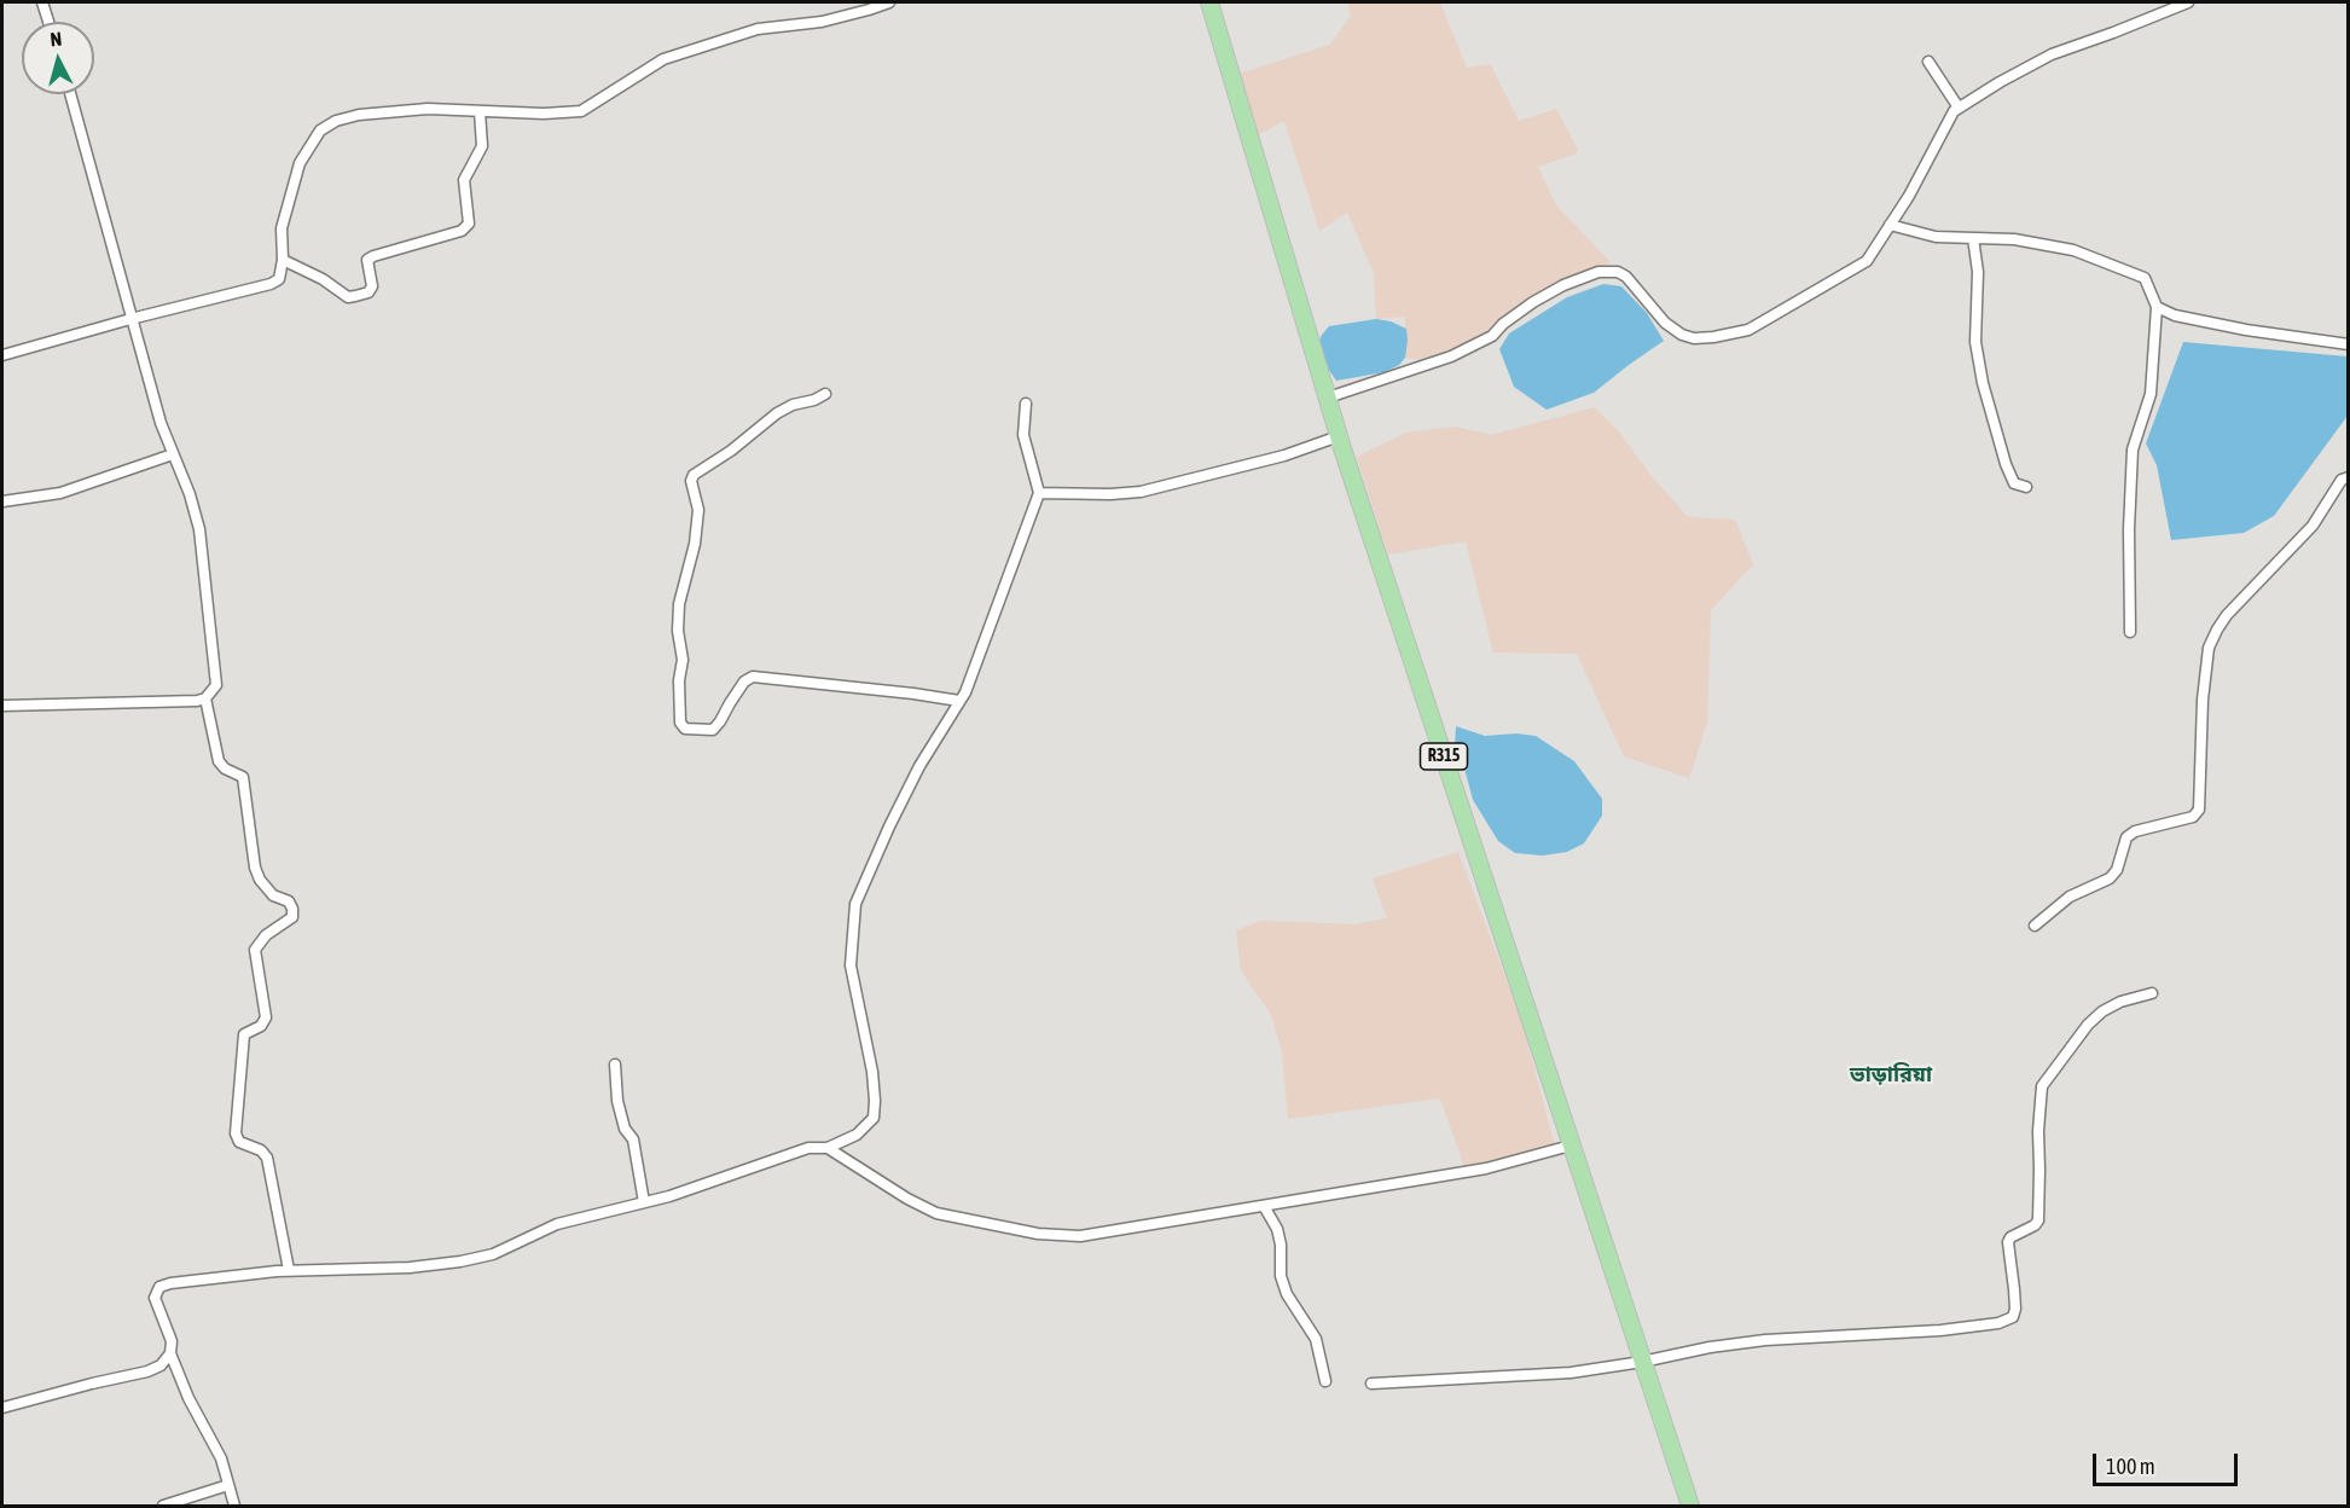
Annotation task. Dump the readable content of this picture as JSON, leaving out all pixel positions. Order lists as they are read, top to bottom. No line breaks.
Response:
{"streets":{"main road":["R315"]},"districts":["ভাড়ারিয়া"],"scale_bar":"100 m","north":"top"}
